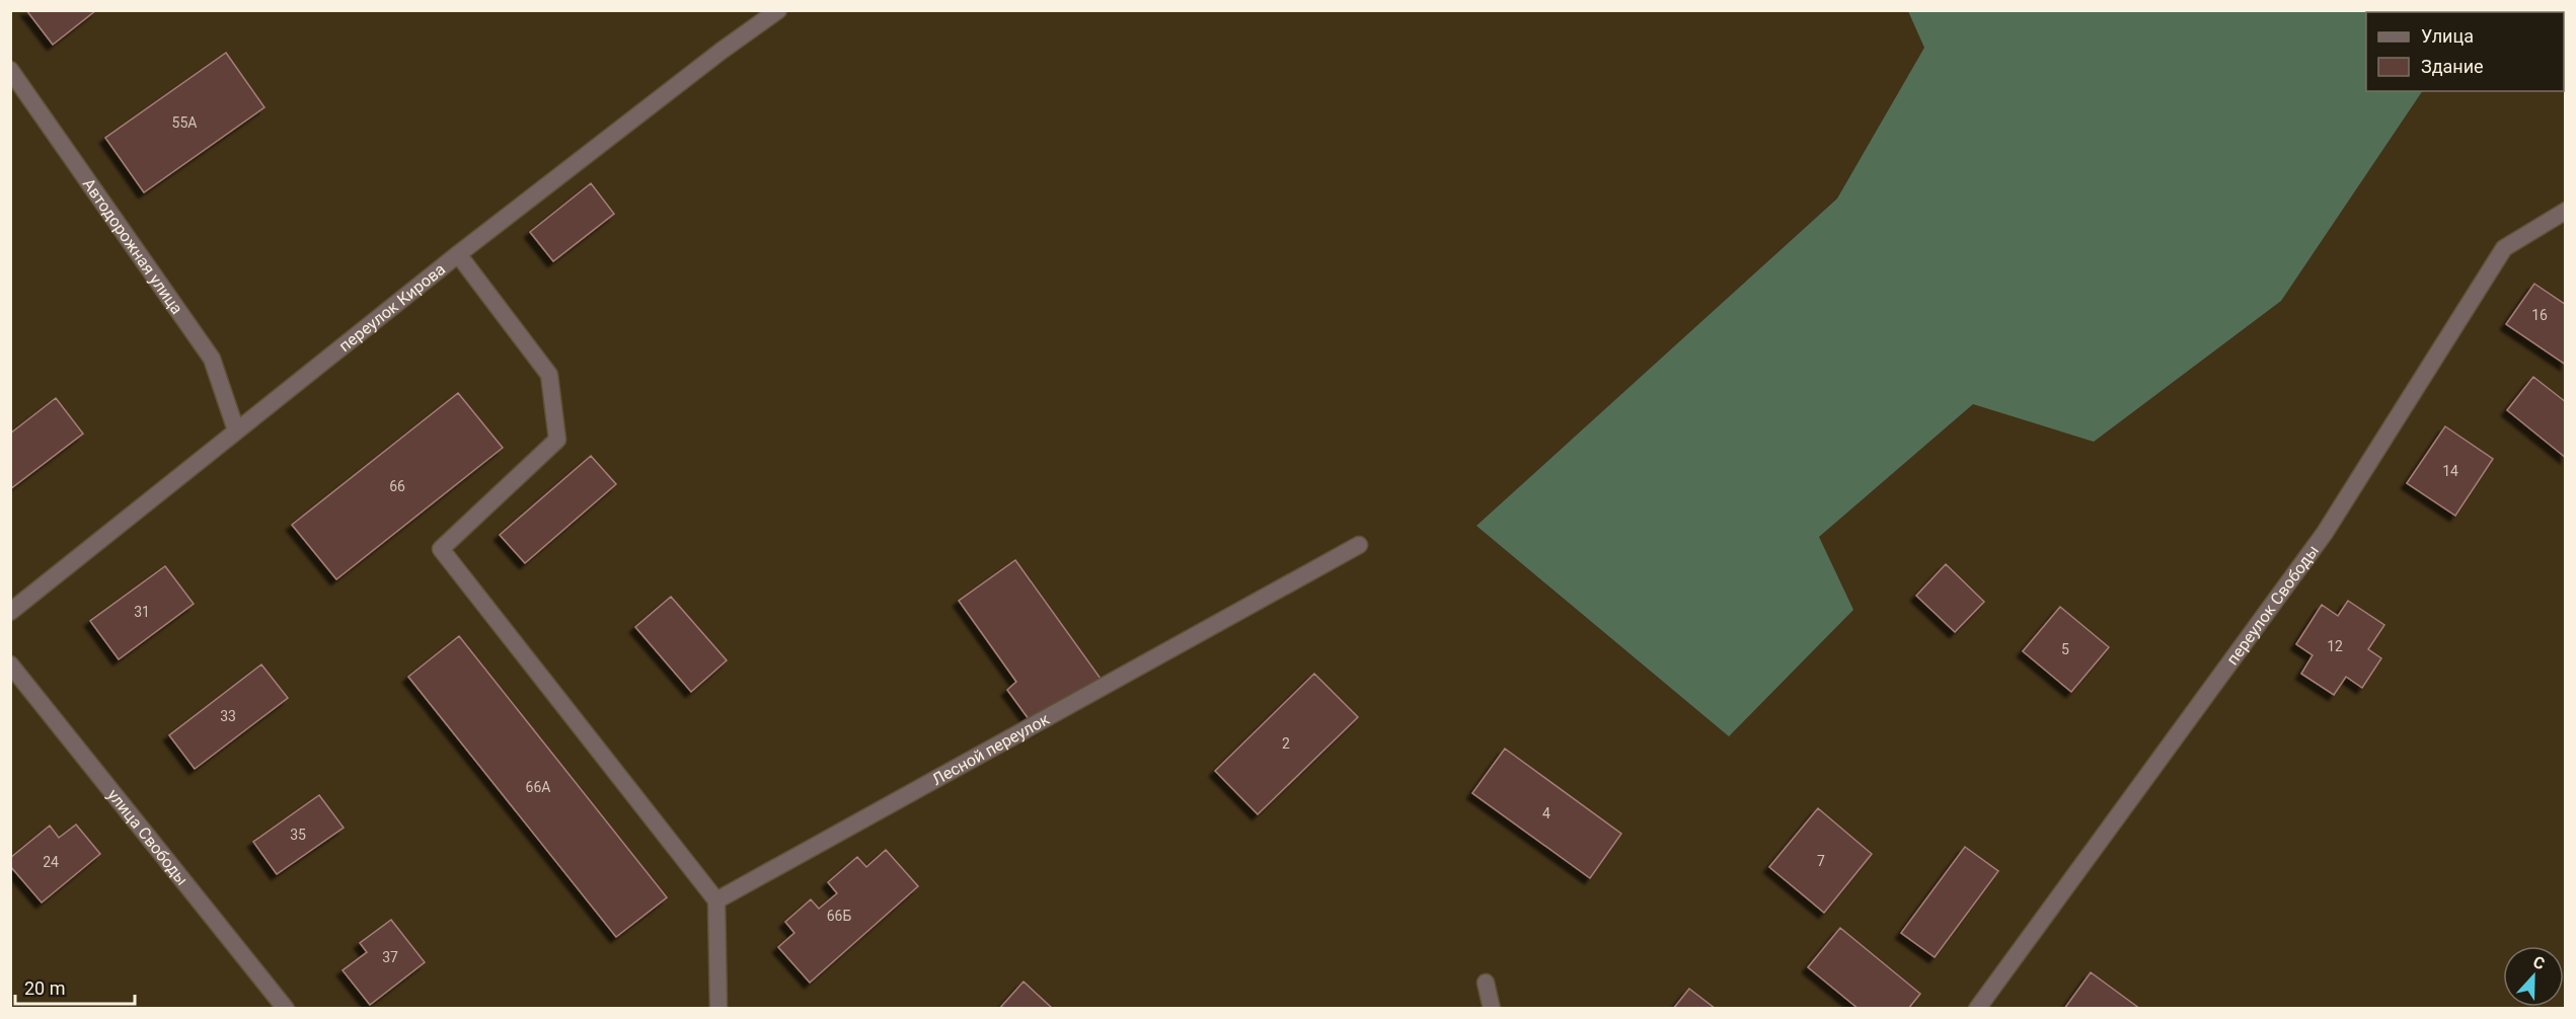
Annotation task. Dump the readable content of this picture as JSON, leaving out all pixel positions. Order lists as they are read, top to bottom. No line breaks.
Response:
{"streets":{"street":["Автодорожная улица","переулок Кирова","переулок Свободы","Лесной переулок","улица Свободы"]},"crossings":[["Автодорожная улица","переулок Кирова"]],"house_numbers":["55А","16","14","66","31","12","5","33","2","66А","4","35","7","24","66Б","37"],"legend":["Улица","Здание"],"scale_bar":"20 m","north":"top"}
